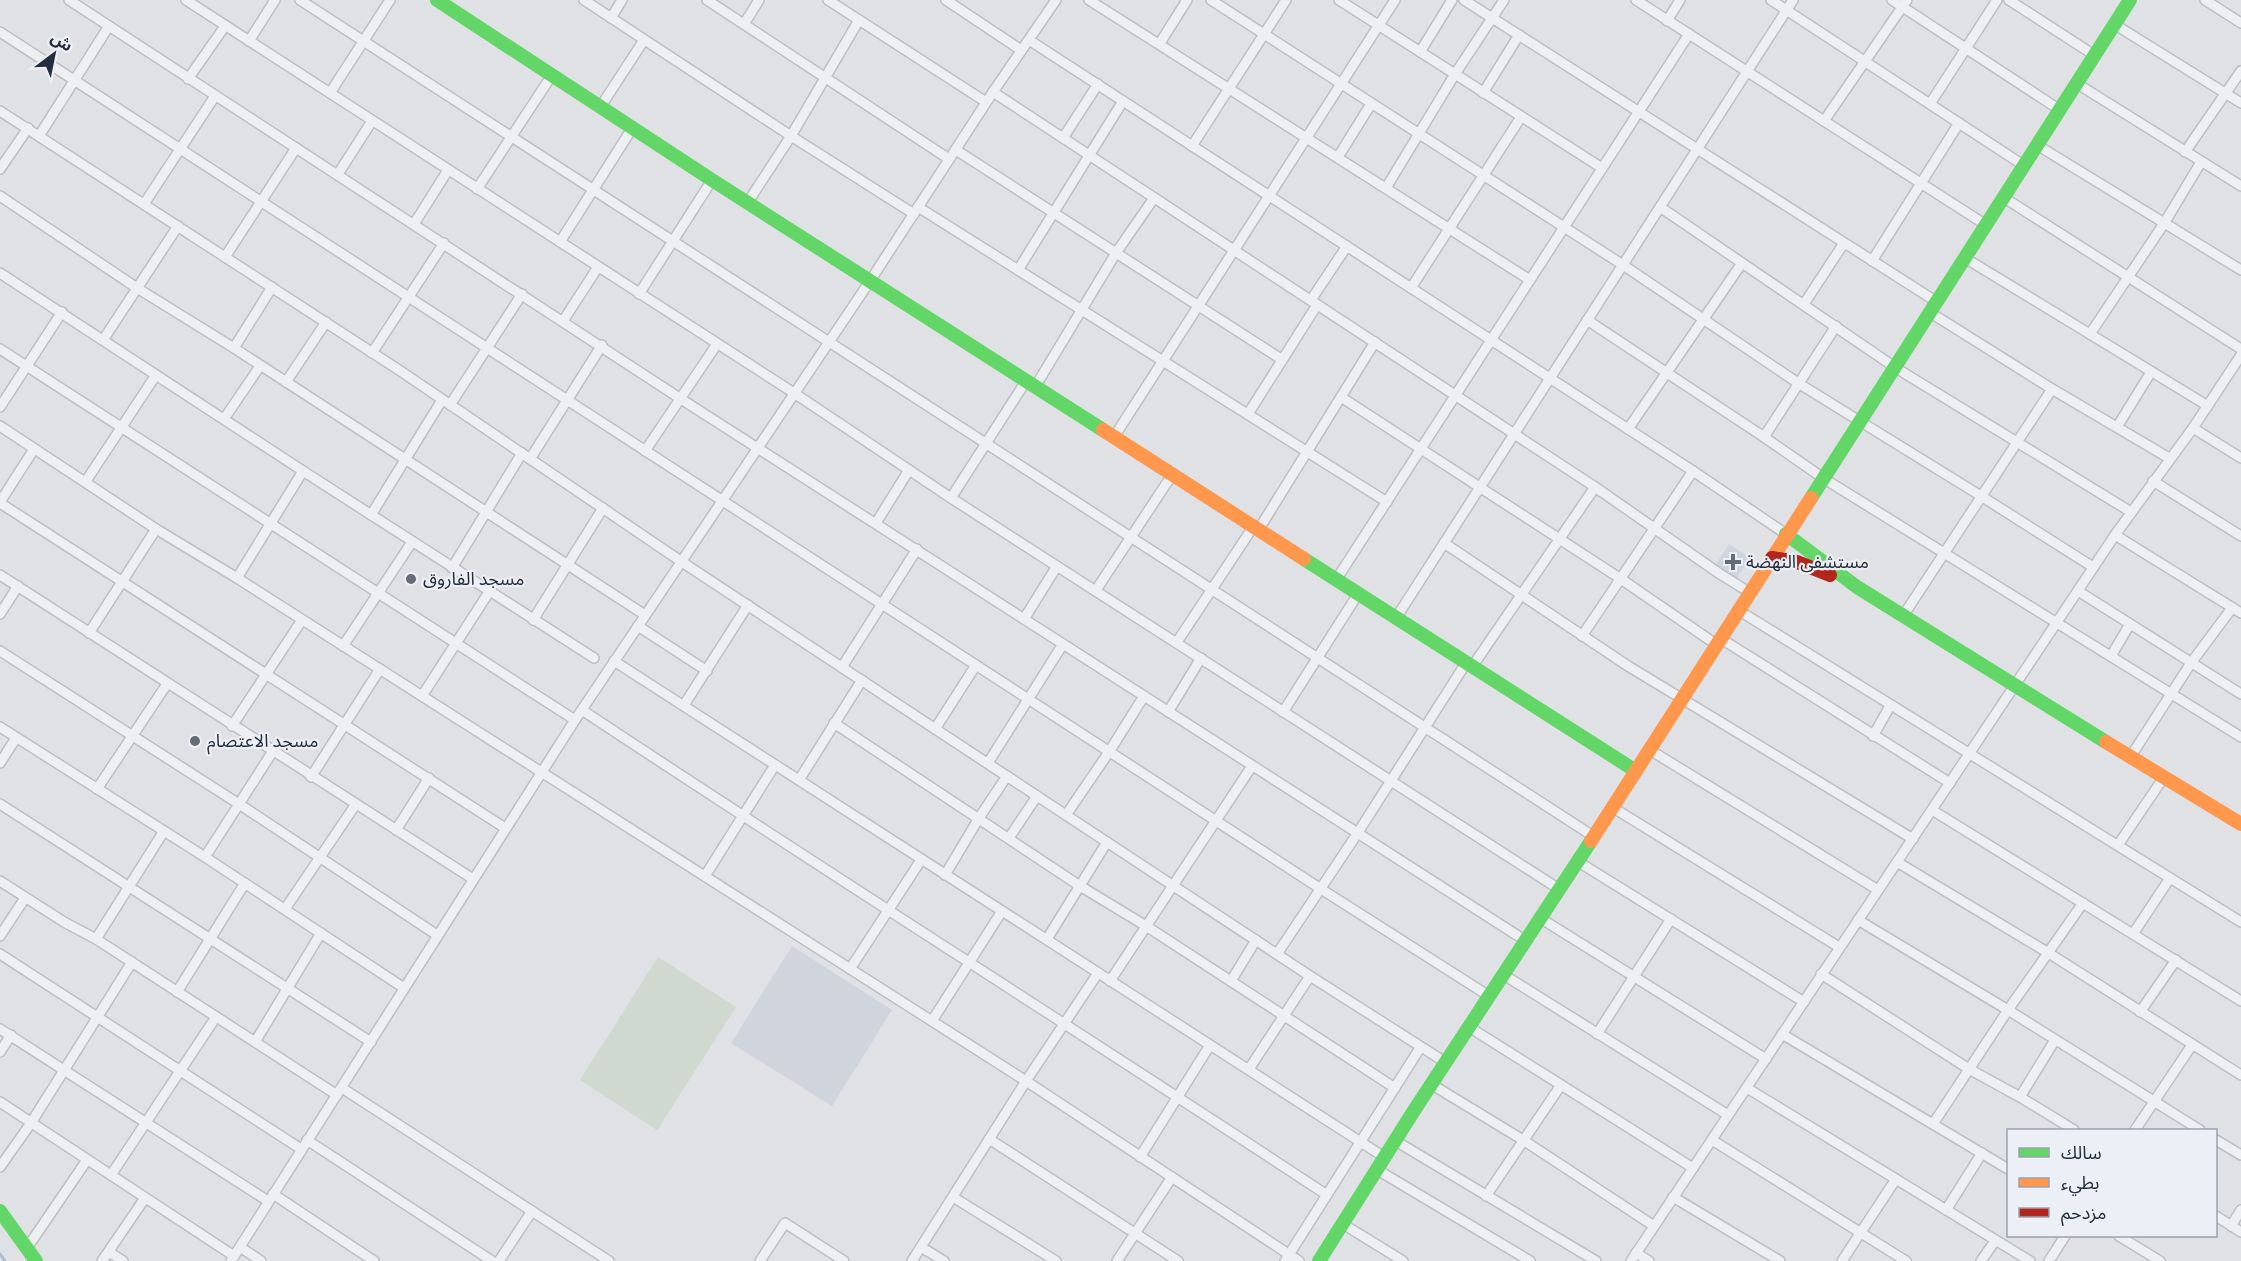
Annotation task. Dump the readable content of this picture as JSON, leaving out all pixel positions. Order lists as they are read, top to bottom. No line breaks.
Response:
{"places":{"health":["مستشفى النهضة"],"other":["مسجد الفاروق","مسجد الاعتصام"]},"legend":["سالك","بطيء","مزدحم"],"north":"top right"}
